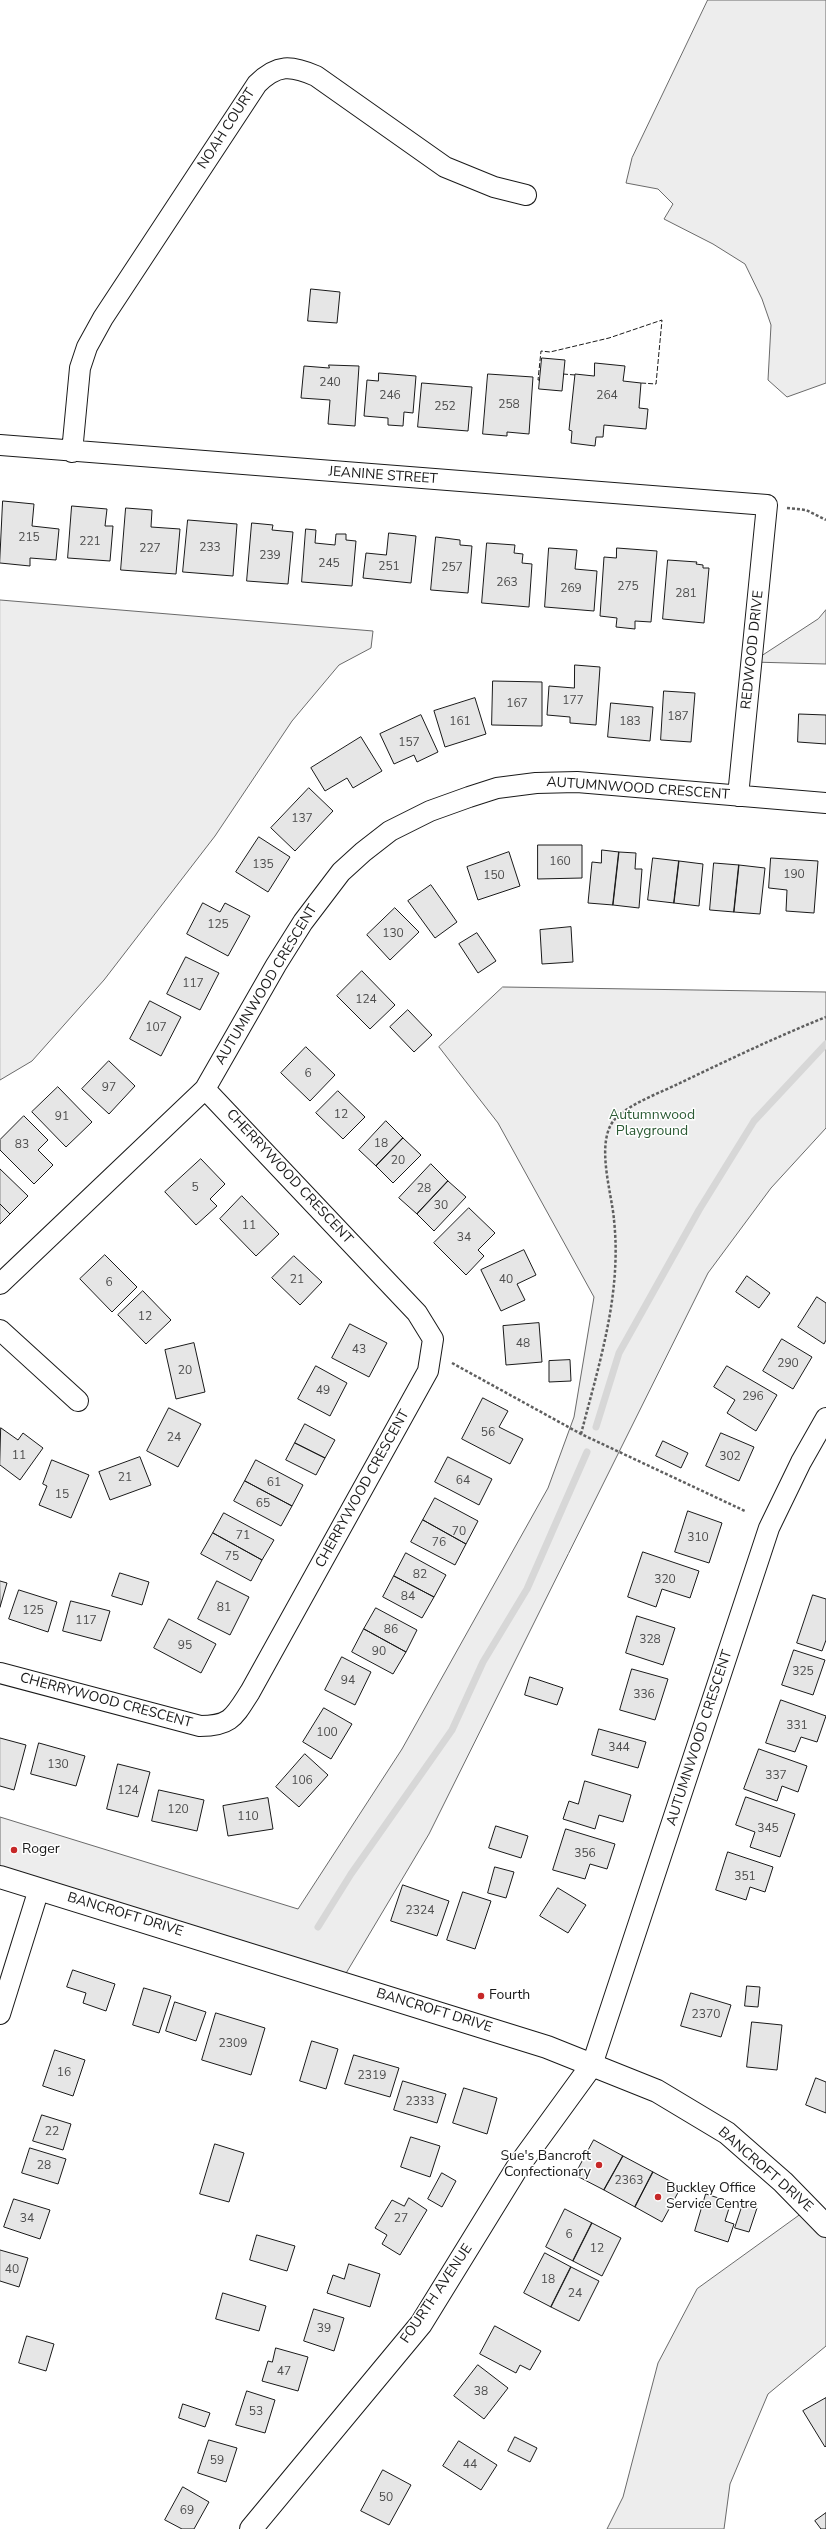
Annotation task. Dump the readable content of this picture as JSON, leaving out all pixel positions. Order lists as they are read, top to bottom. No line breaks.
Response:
{"streets":{"main road":["BANCROFT DRIVE","FOURTH AVENUE"],"street":["NOAH COURT","JEANINE STREET","REDWOOD DRIVE","AUTUMNWOOD CRESCENT","CHERRYWOOD CRESCENT"]},"crossings":[["NOAH COURT","JEANINE STREET"],["JEANINE STREET","REDWOOD DRIVE"],["REDWOOD DRIVE","AUTUMNWOOD CRESCENT"],["AUTUMNWOOD CRESCENT","CHERRYWOOD CRESCENT"],["AUTUMNWOOD CRESCENT","BANCROFT DRIVE"],["AUTUMNWOOD CRESCENT","FOURTH AVENUE"],["BANCROFT DRIVE","FOURTH AVENUE"]],"parks":["Autumnwood Playground"],"places":["Roger","Fourth","Sue's Bancroft Confectionary","Buckley Office Service Centre"],"house_numbers":["240","246","264","258","252","215","221","233","227","239","245","251","257","263","275","269","281","177","167","187","161","183","157","137","160","135","190","150","125","130","117","124","107","6","97","12","91","18","83","20","5","28","30","11","34","21","40","6","12","48","43","290","20","49","296","56","24","11","302","21","64","61","15","65","70","71","310","76","75","82","320","84","81","125","117","86","328","95","90","325","94","336","331","100","344","130","337","106","124","120","110","345","356","351","2324","2370","2309","16","2319","2333","22","28","2363","34","27","6","12","40","18","24","39","47","38","53","59","44","50","69"]}
